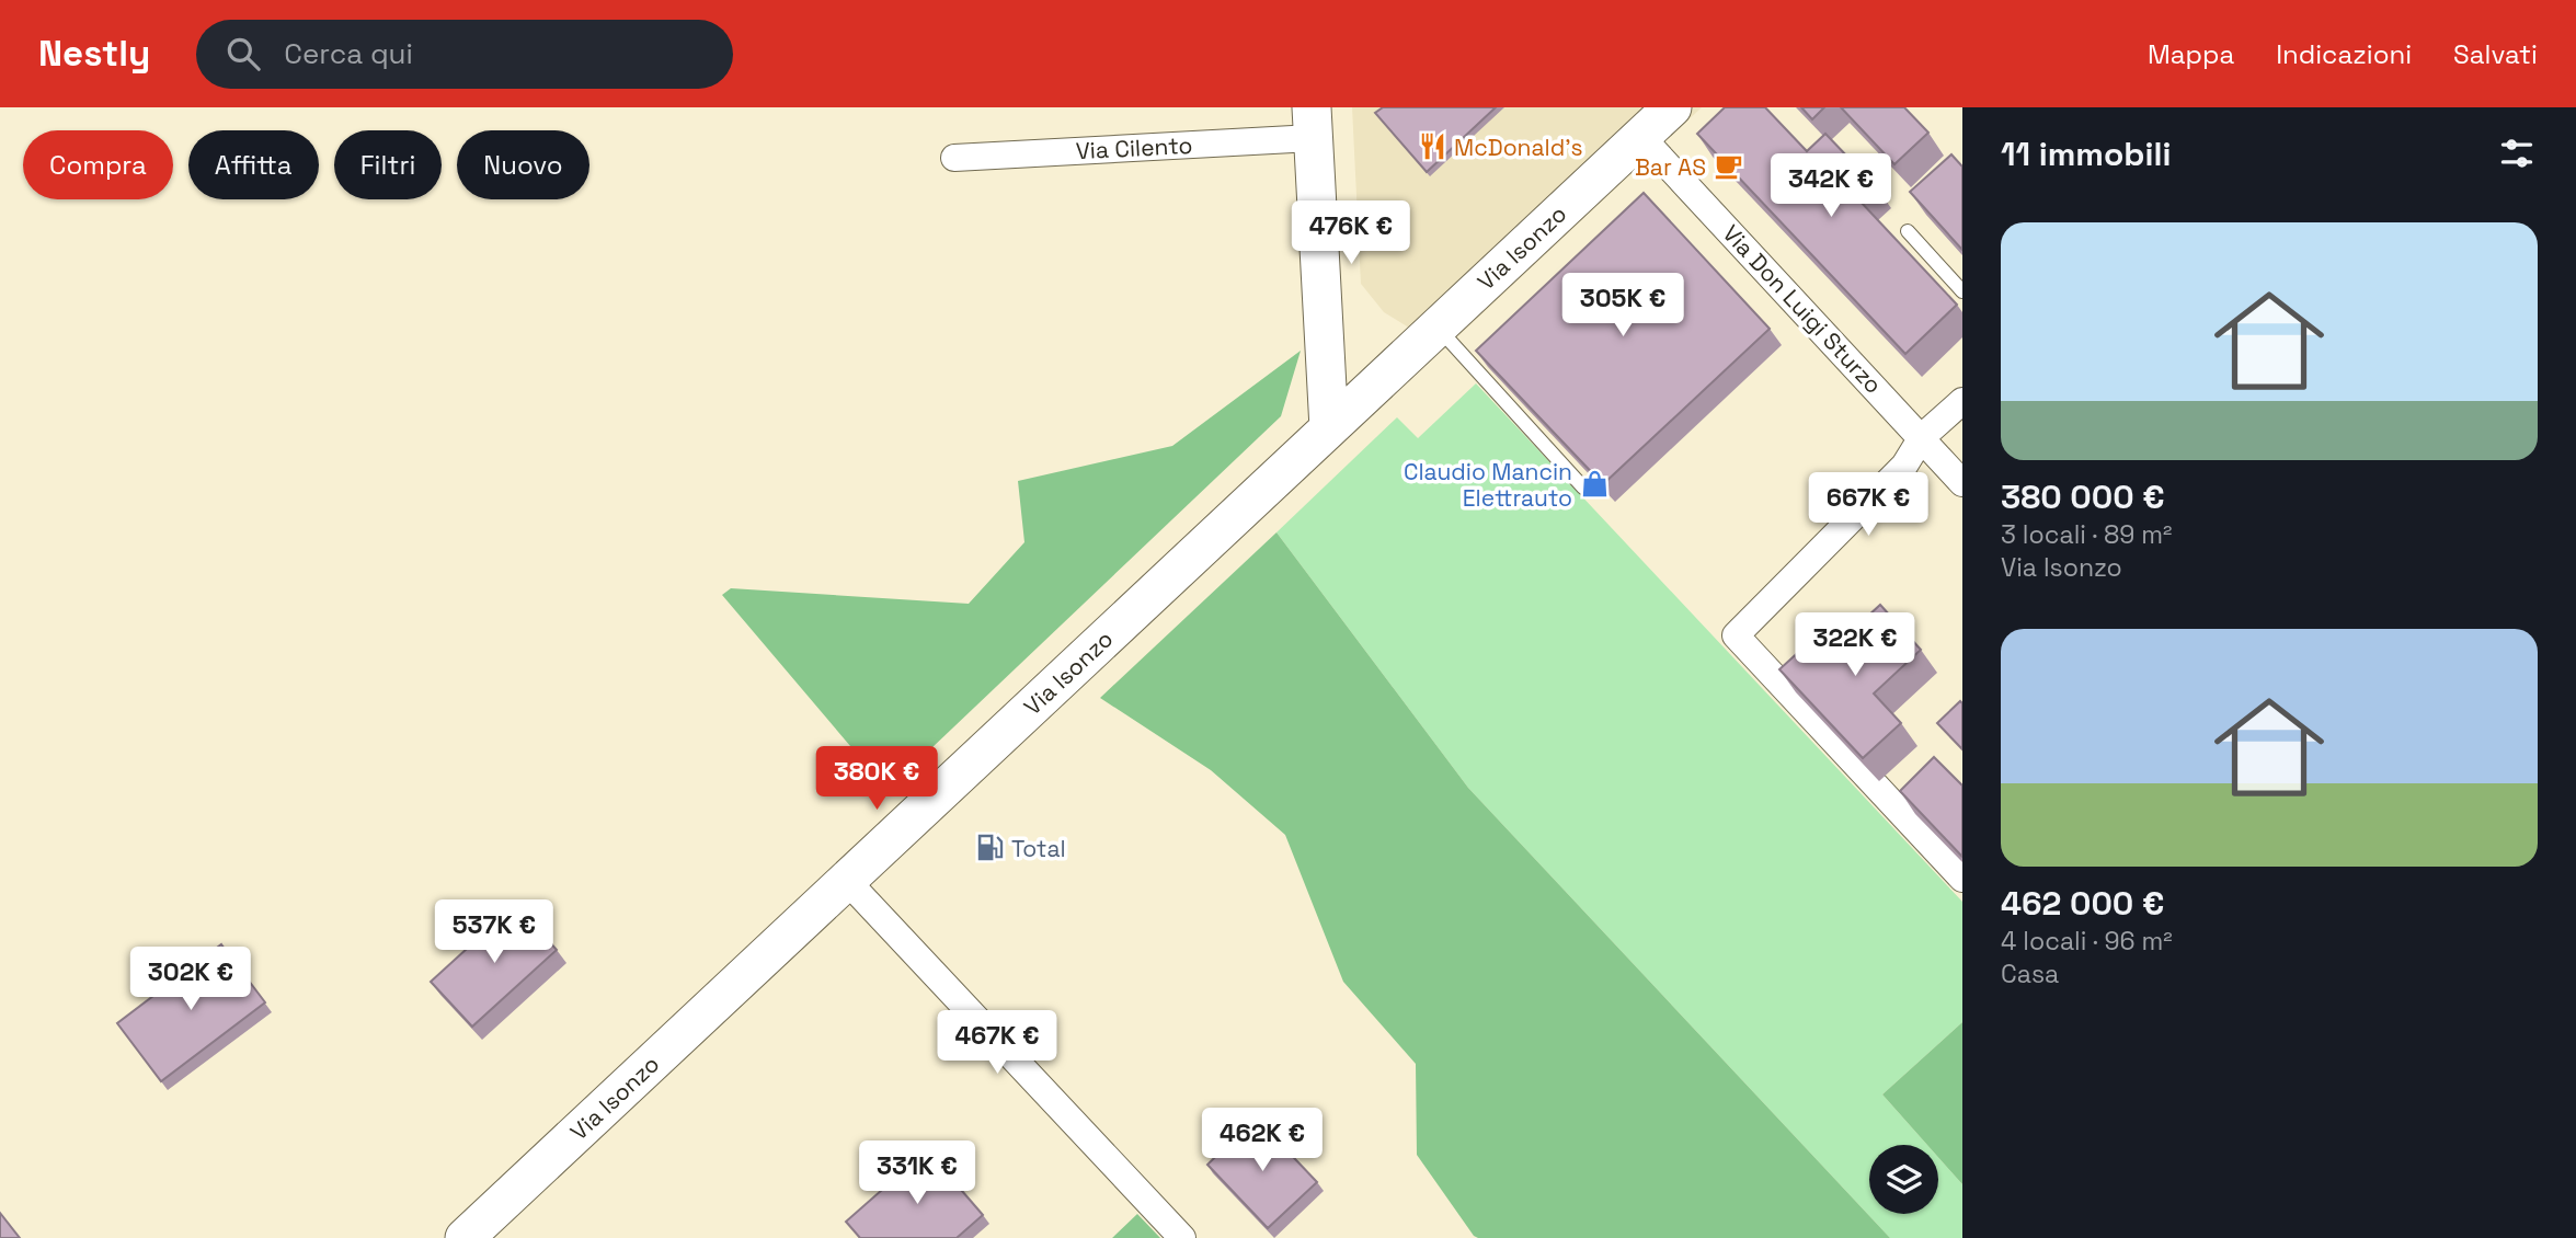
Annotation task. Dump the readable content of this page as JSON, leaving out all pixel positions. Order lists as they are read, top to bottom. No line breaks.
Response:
{"streets":{"main road":["Via Isonzo"],"street":["Via Cilento","Via Don Luigi Sturzo"]},"crossings":[["Via Isonzo","Via Don Luigi Sturzo"]],"places":{"restaurant":["McDonald's"],"cafe":["Bar AS"],"shop":["Claudio Mancin Elettrauto"],"fuel station":["Total"]},"page":{"header":"Nestly","search":"Cerca qui","nav":["Mappa","Indicazioni","Salvati"],"heading":"11 immobili","chip":["Compra","Affitta","Filtri","Nuovo"],"price":["342K €","476K €","305K €","667K €","322K €","380K €","537K €","302K €","467K €","462K €","331K €"],"list":[{"name":"380 000 €","note":"3 locali · 89 m² · Via Isonzo"},{"name":"462 000 €","note":"4 locali · 96 m² · Casa"}]}}
